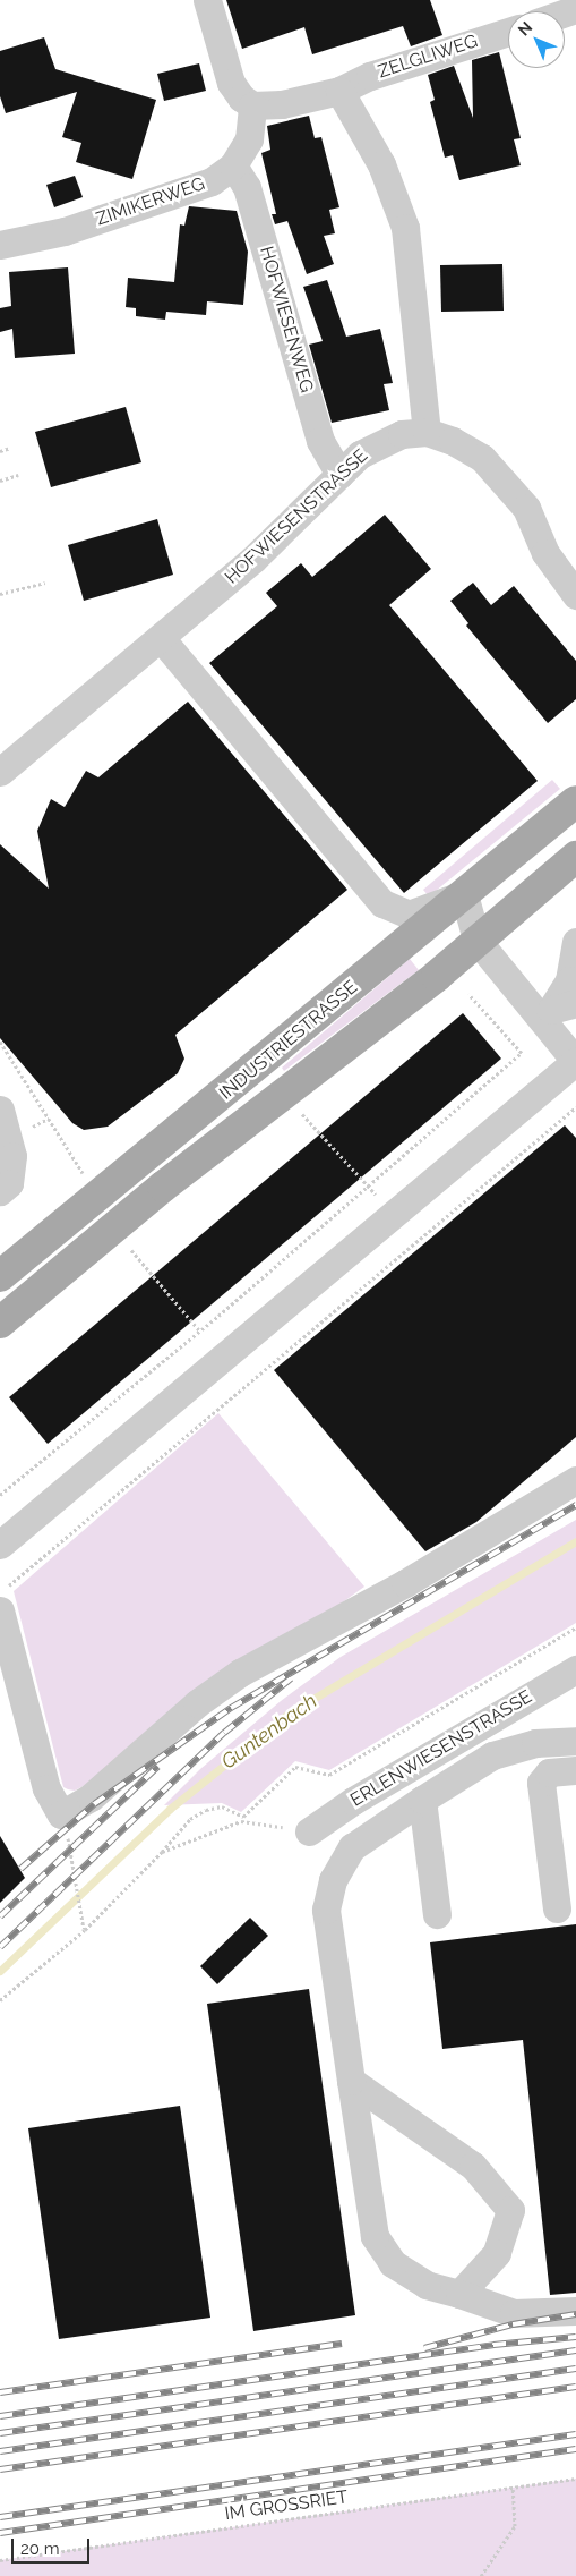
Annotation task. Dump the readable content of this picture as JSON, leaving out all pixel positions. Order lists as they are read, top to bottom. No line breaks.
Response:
{"streets":{"main road":["INDUSTRIESTRASSE"],"street":["ZELGLIWEG","ZIMIKERWEG","HOFWIESENWEG","HOFWIESENSTRASSE","ERLENWIESENSTRASSE"],"path":["IM GROSSRIET"]},"crossings":[["ZELGLIWEG","ZIMIKERWEG"],["ZIMIKERWEG","HOFWIESENWEG"],["HOFWIESENWEG","HOFWIESENSTRASSE"]],"water":["Guntenbach"],"scale_bar":"20 m","north":"top left"}
